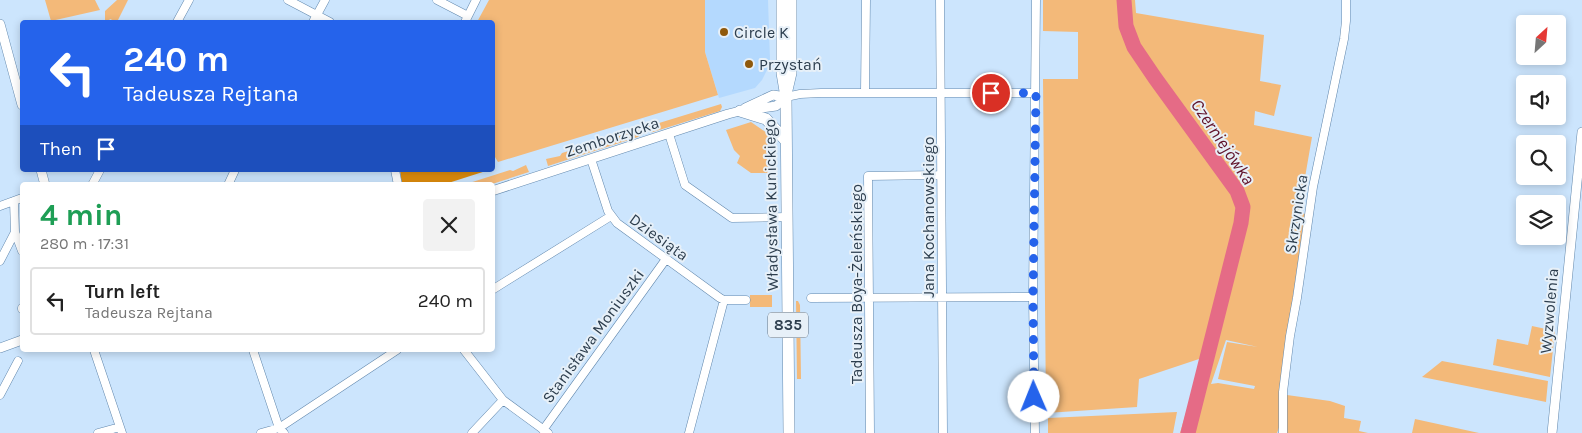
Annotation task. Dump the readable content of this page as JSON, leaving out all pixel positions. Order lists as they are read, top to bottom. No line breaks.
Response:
{"streets":{"main road":["Władysława Kunickiego","835"],"street":["Zemborzycka","Skrzynicka","Jana Kochanowskiego","Dziesiąta","Tadeusza Boya-Żeleńskiego","Wyzwolenia","Stanisława Moniuszki"]},"crossings":[["Zemborzycka","Władysława Kunickiego"],["Zemborzycka","Dziesiąta"],["Jana Kochanowskiego","Tadeusza Boya-Żeleńskiego"],["Dziesiąta","Stanisława Moniuszki"]],"water":["Czerniejówka"],"places":["Circle K","Przystań"],"north":"top right","page":{"turn":["240 m","Tadeusza Rejtana"],"then":"Then","heading":["4 min","280 m · 17:31"],"list":[{"name":"Turn left","note":"Tadeusza Rejtana","value":"240 m"}]}}
